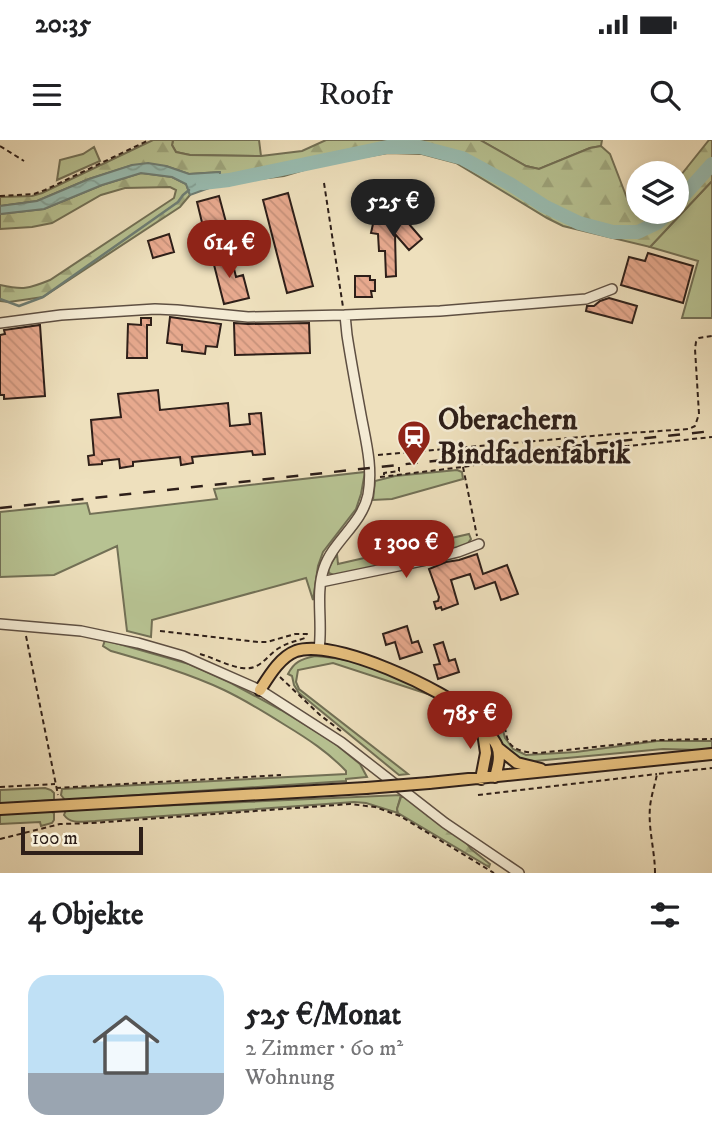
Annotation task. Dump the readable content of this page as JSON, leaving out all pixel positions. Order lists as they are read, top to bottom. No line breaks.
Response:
{"places":{"station":["Oberachern Bindfadenfabrik"]},"scale_bar":"100 m","page":{"status":"20:35","header":"Roofr","price":["525 €","614 €","1 300 €","785 €"],"scale":"100 m","heading":"4 Objekte","list":[{"name":"525 €/Monat","note":"2 Zimmer · 60 m² · Wohnung"}]}}
